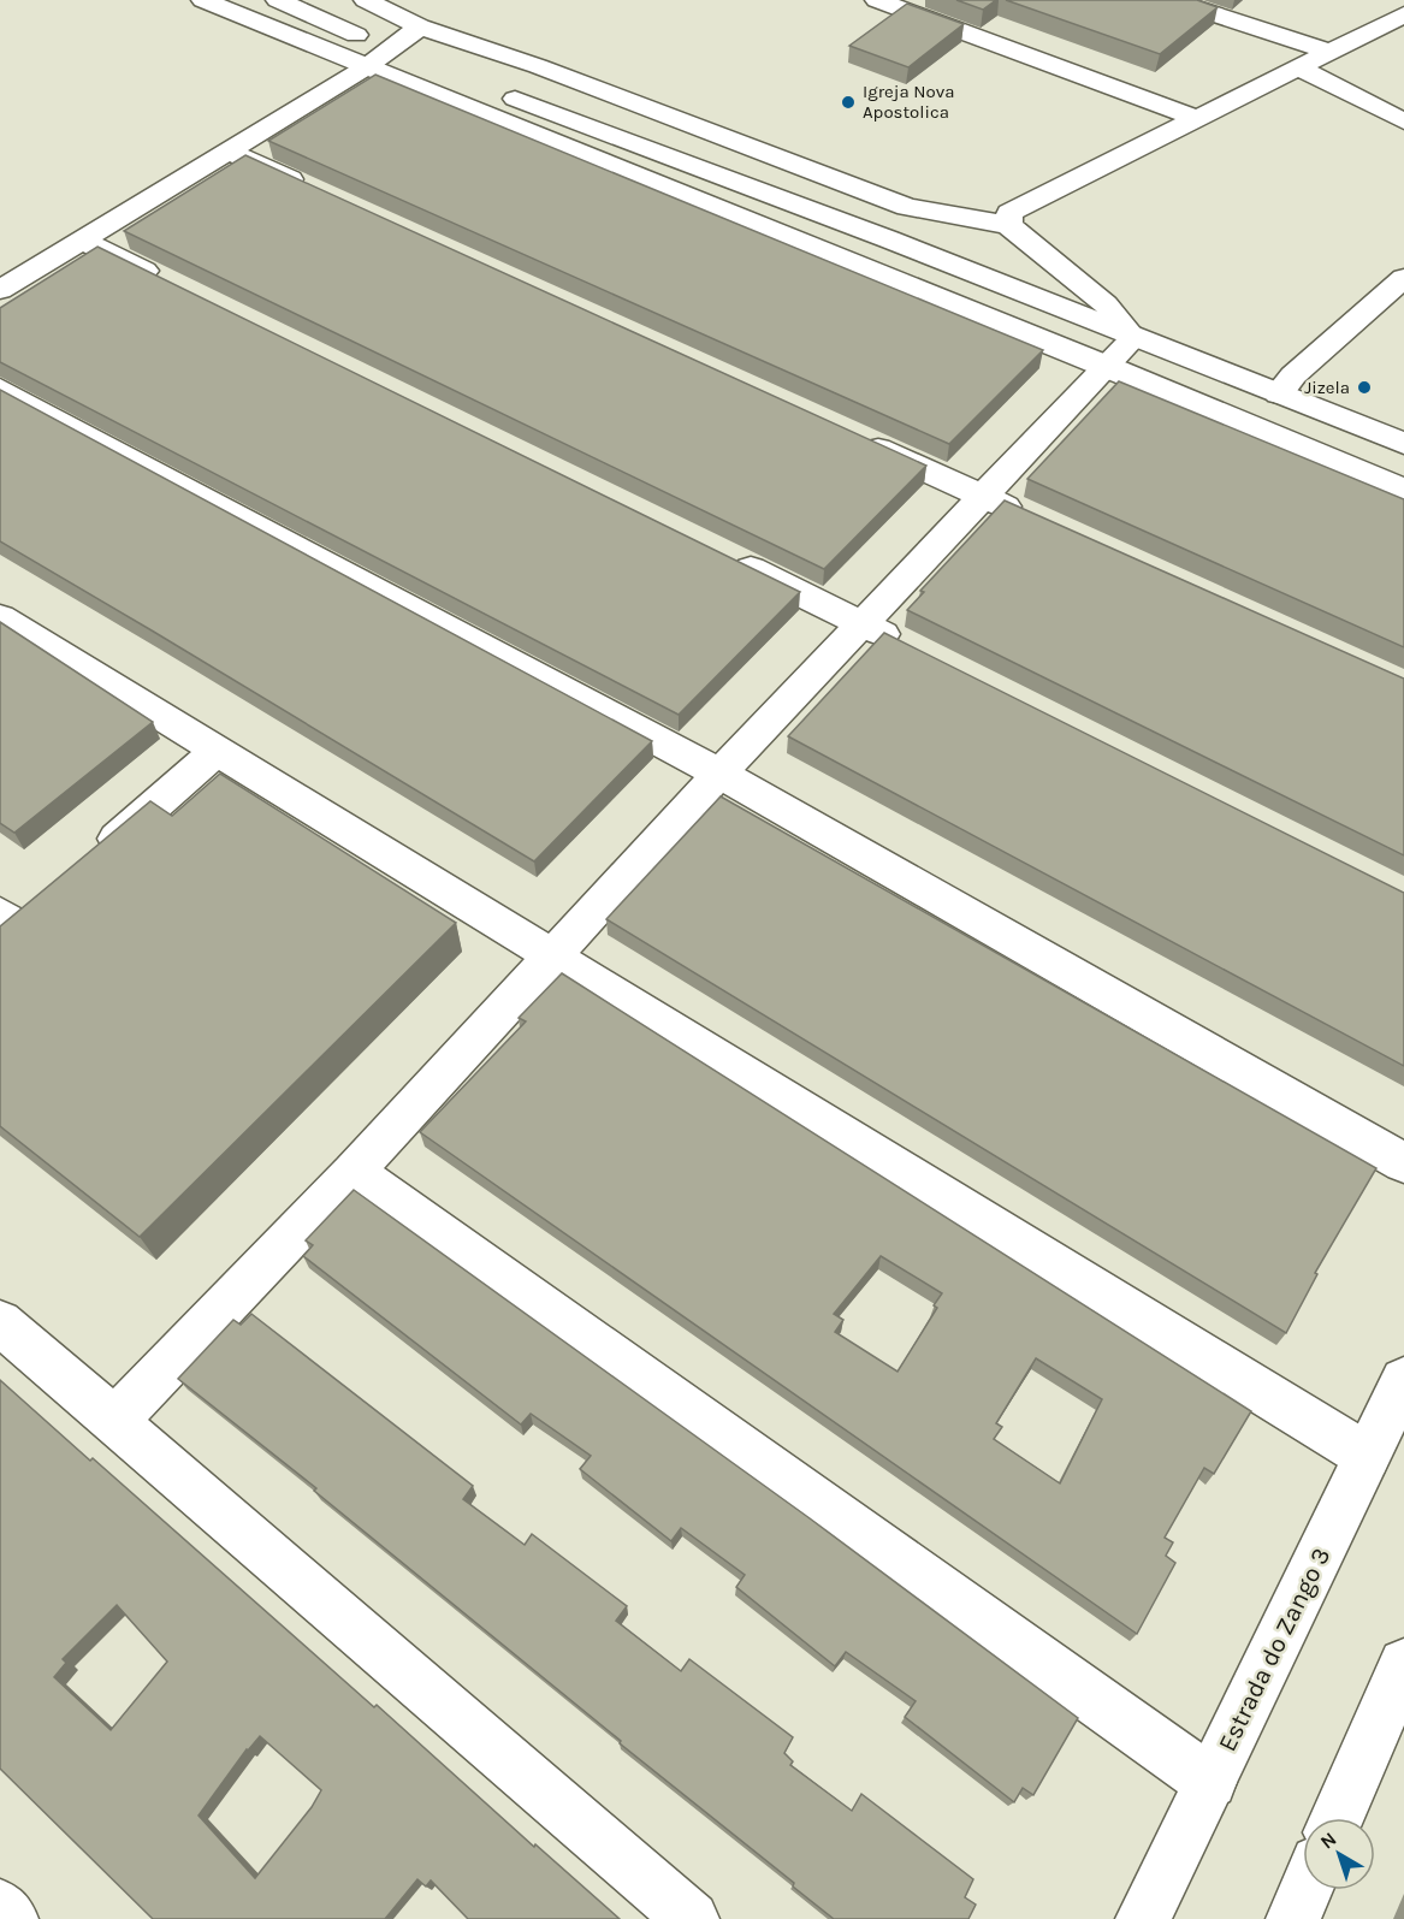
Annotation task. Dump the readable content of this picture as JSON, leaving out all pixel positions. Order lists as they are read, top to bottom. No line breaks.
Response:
{"streets":{"street":["Estrada do Zango 3"]},"places":["Igreja Nova Apostolica","Jizela"],"north":"top left"}
